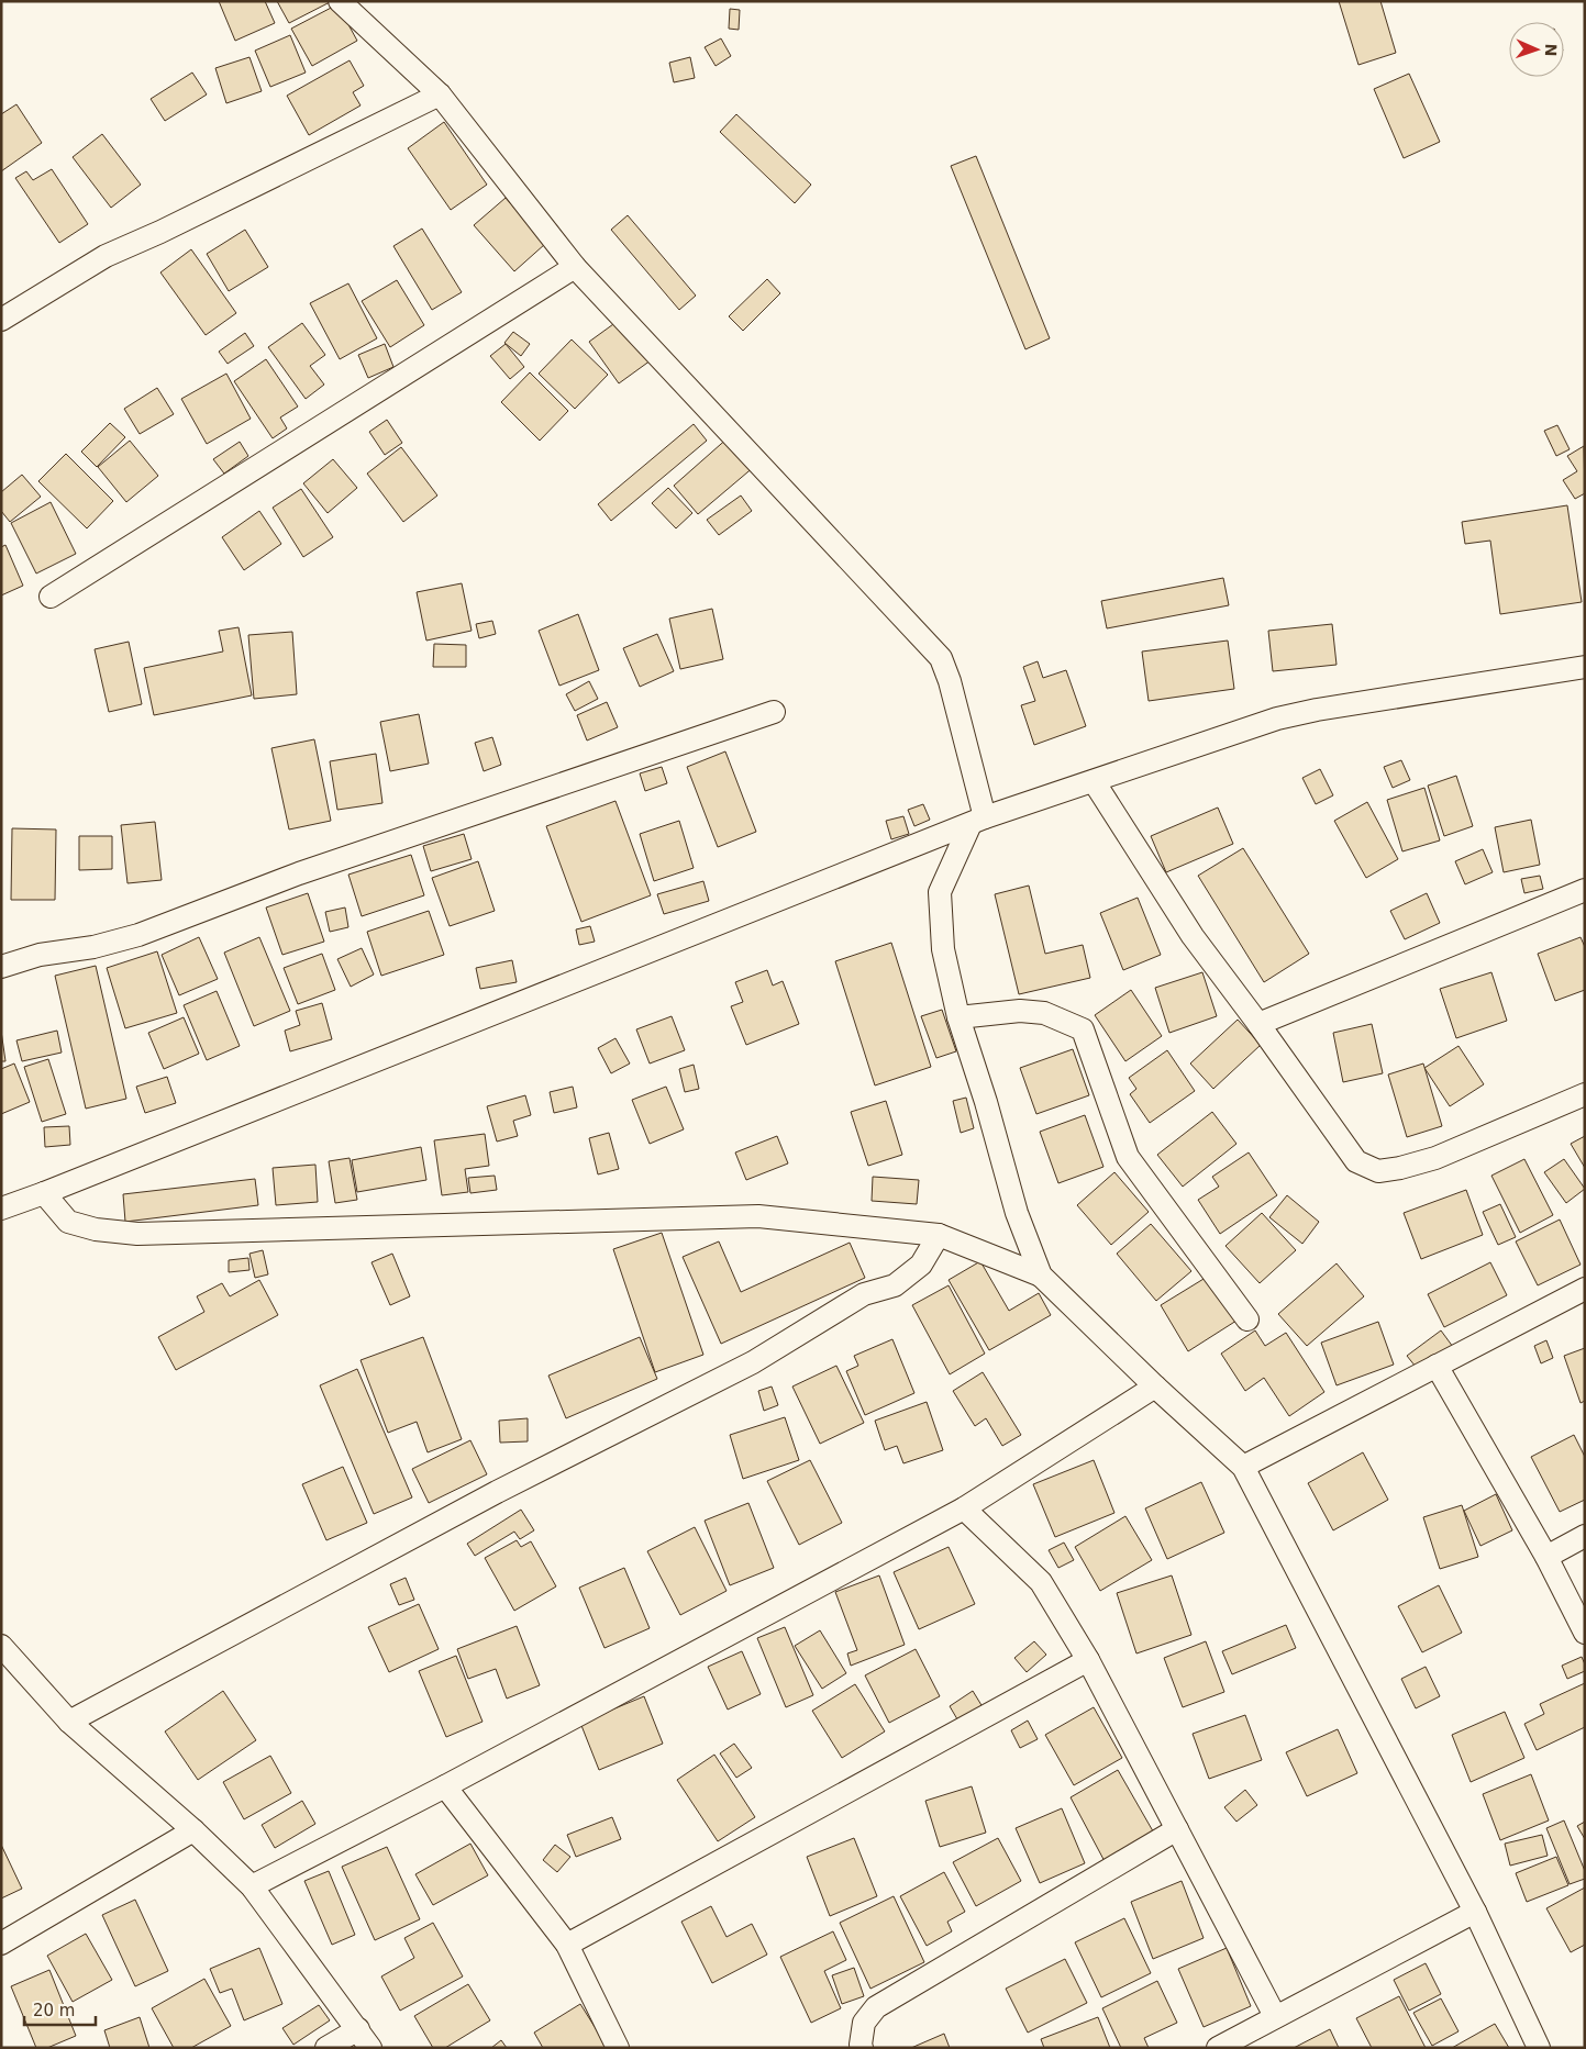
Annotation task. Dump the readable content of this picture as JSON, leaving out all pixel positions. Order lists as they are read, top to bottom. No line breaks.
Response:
{"scale_bar":"20 m","north":"right"}
